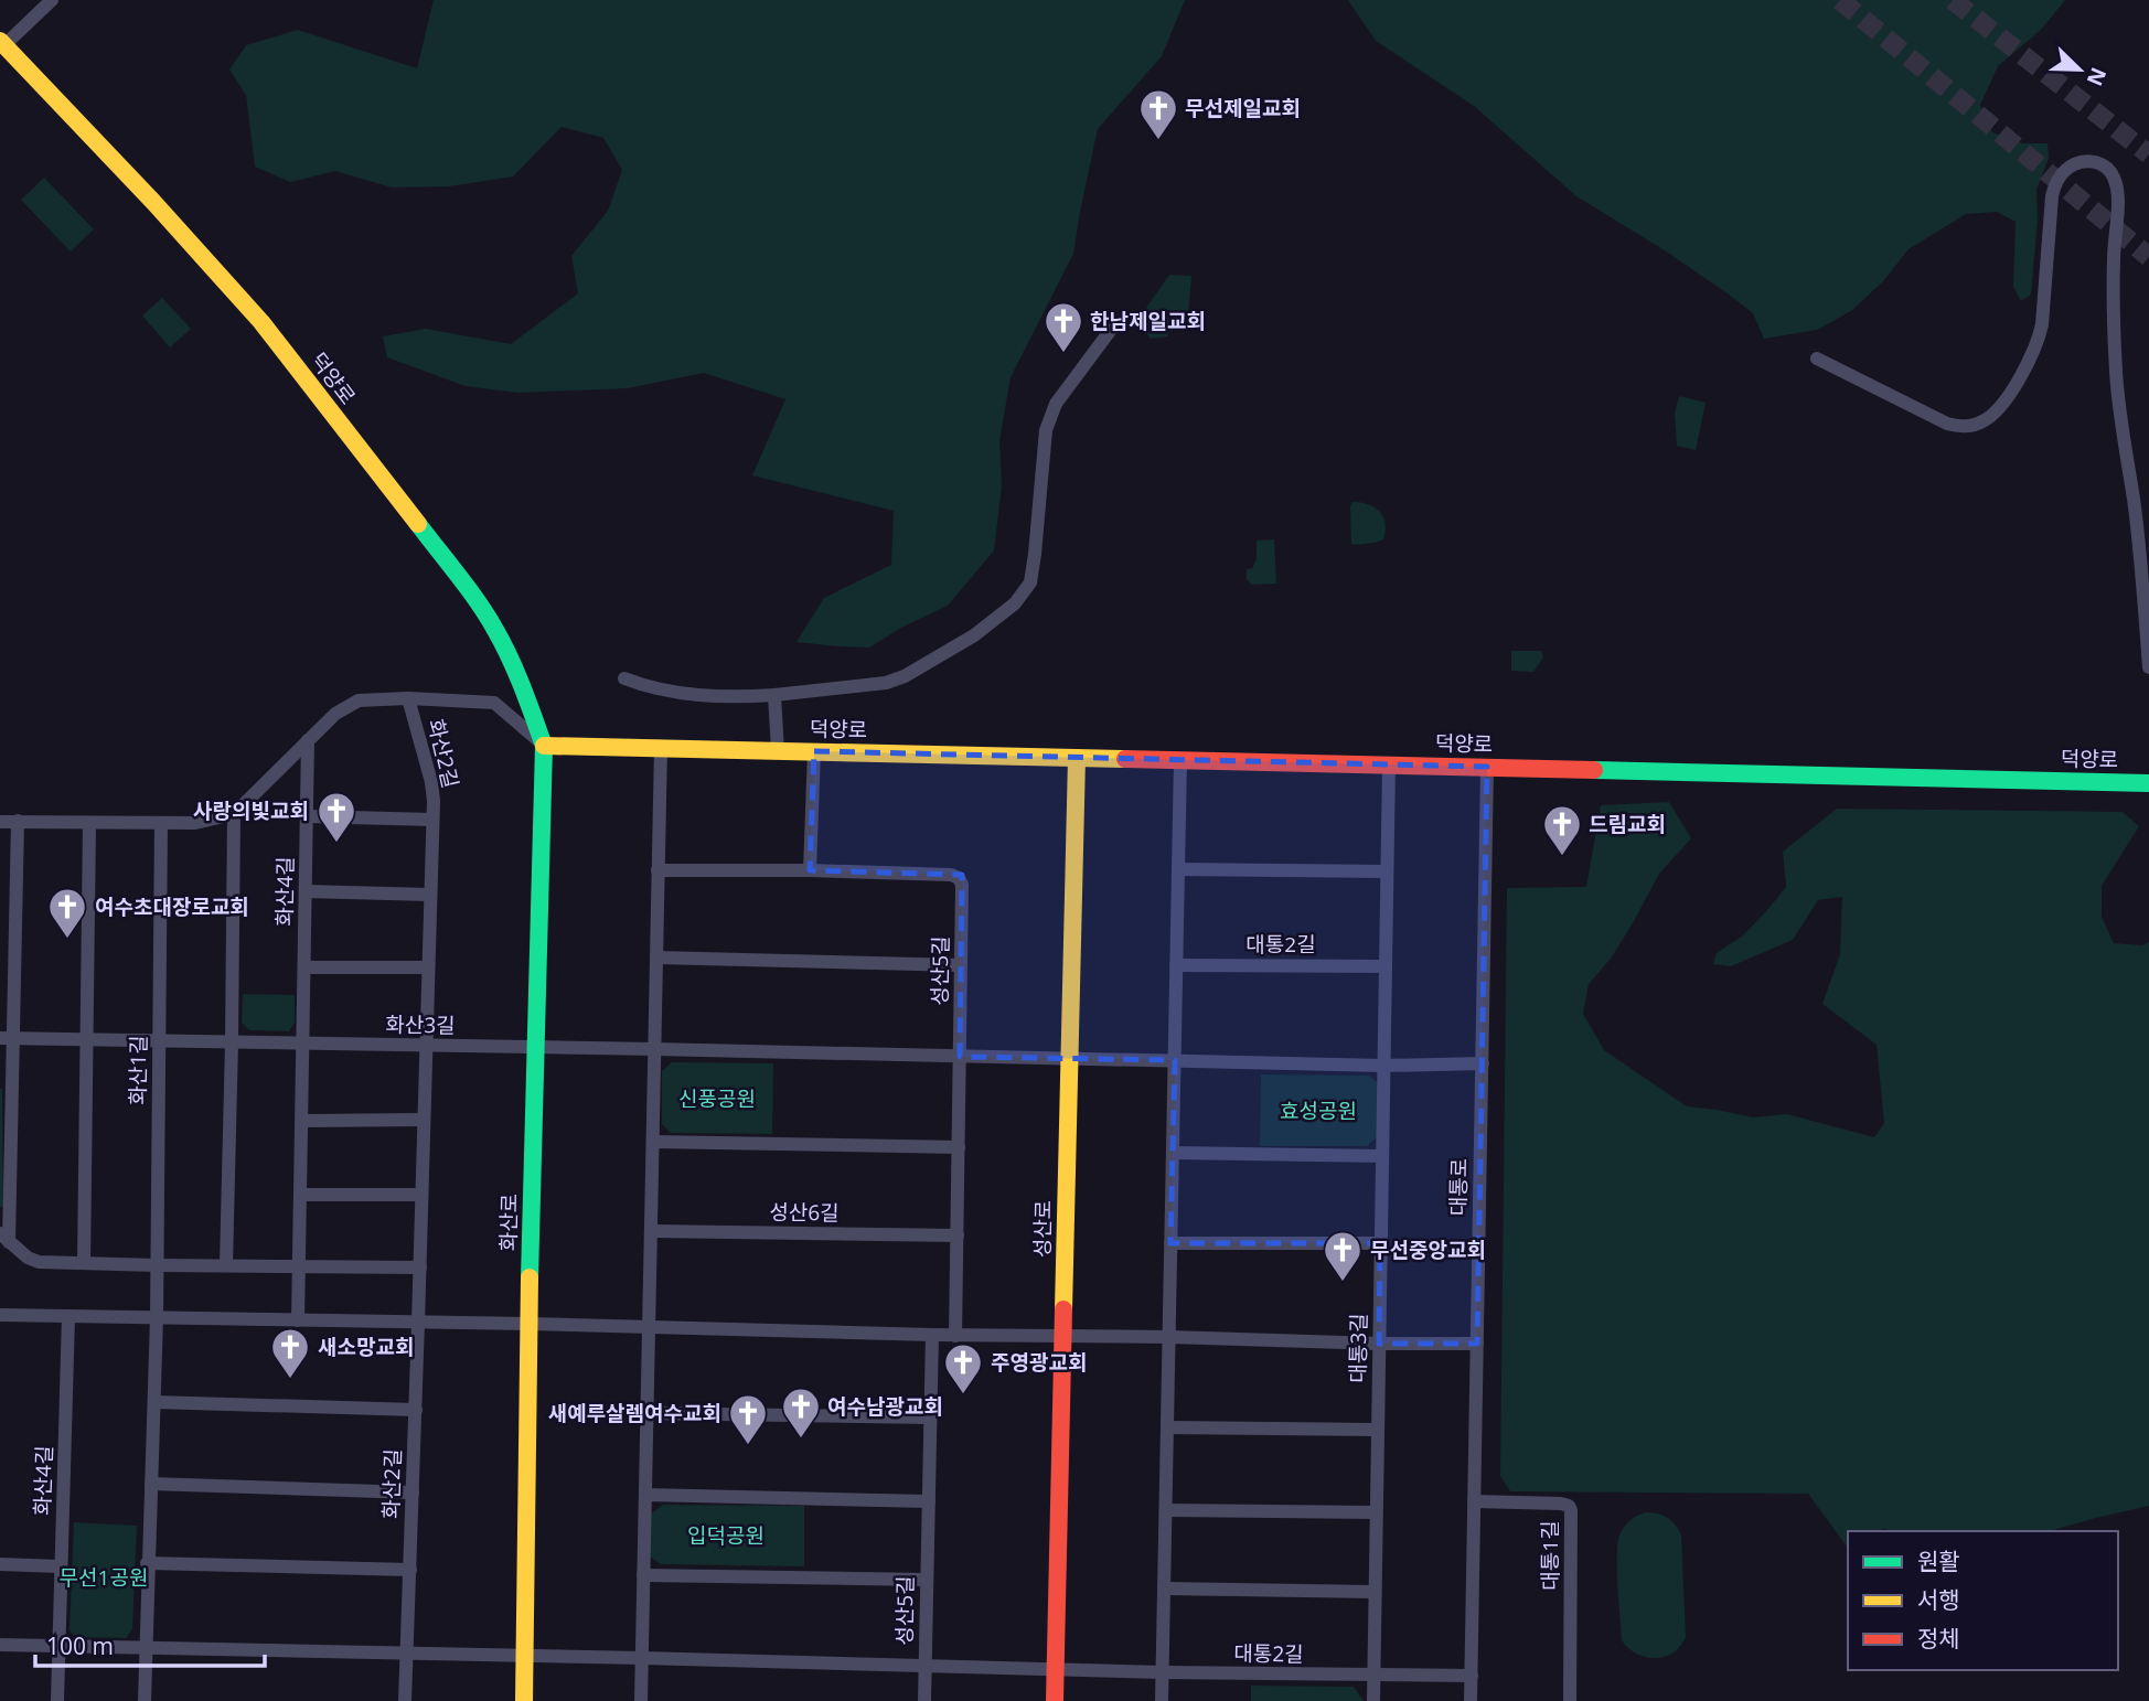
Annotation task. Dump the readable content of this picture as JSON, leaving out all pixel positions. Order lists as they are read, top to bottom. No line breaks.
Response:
{"streets":{"street":["덕양로","화산2길","화산4길","대통2길","성산5길","화산3길","화산1길","대통로","성산6길","화산로","성산로","대통3길","대통1길"]},"crossings":[["덕양로","대통로"],["덕양로","화산로"],["덕양로","성산로"],["덕양로","대통3길"],["화산2길","화산4길"],["화산2길","화산3길"],["화산4길","화산3길"],["대통2길","성산5길"],["대통2길","대통로"],["대통2길","성산로"],["대통2길","대통3길"],["성산5길","성산6길"],["화산3길","화산1길"],["화산3길","화산로"],["대통로","대통1길"]],"parks":["신풍공원","효성공원","입덕공원","무선1공원"],"places":{"church":["무선제일교회","한남제일교회","사랑의빛교회","드림교회","여수초대장로교회","무선중앙교회","새소망교회","주영광교회","여수남광교회","새예루살렘여수교회"]},"legend":["원활","서행","정체"],"scale_bar":"100 m","north":"bottom right"}
